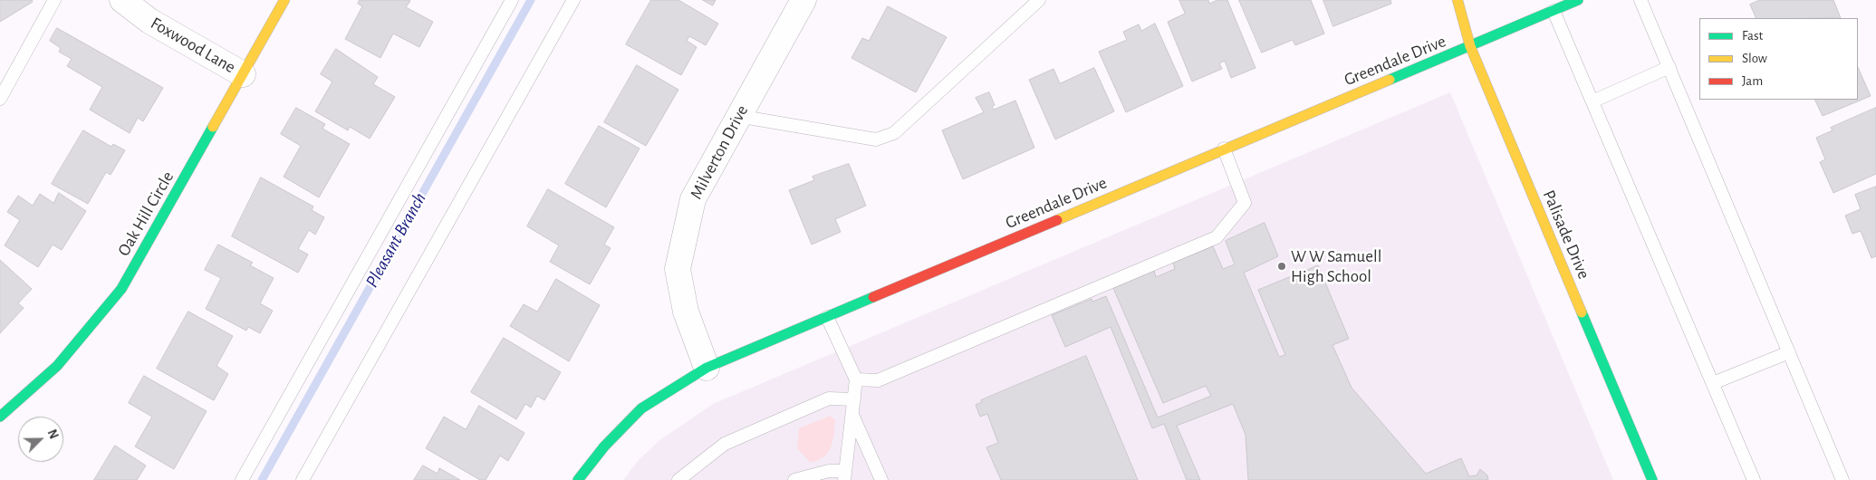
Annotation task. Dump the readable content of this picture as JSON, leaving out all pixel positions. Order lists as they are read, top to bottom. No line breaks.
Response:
{"streets":{"street":["Foxwood Lane","Greendale Drive","Milverton Drive","Oak Hill Circle","Palisade Drive"]},"crossings":[["Foxwood Lane","Oak Hill Circle"],["Greendale Drive","Milverton Drive"],["Greendale Drive","Palisade Drive"]],"water":["Pleasant Branch"],"places":["W W Samuell High School"],"legend":["Fast","Slow","Jam"],"north":"top right"}
